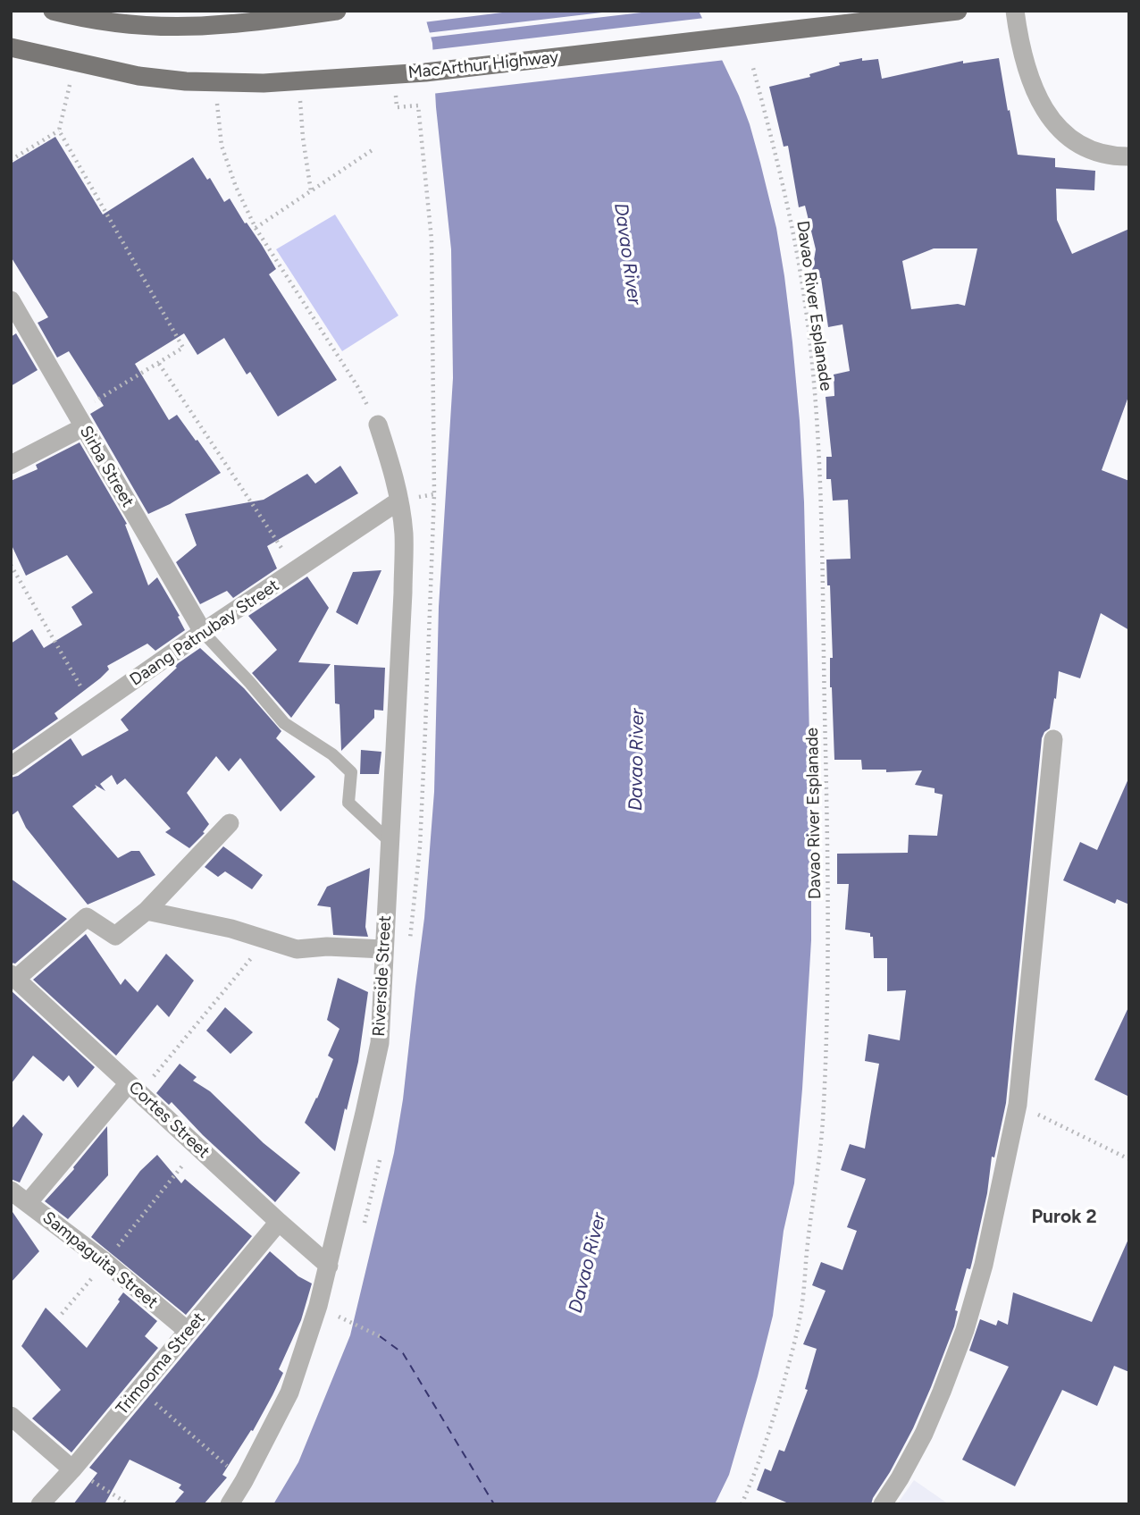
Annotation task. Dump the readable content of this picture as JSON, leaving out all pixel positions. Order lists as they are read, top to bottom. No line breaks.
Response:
{"streets":{"main road":["MacArthur Highway"],"street":["Sirba Street","Daang Patnubay Street","Riverside Street","Cortes Street","Sampaguita Street","Trimooma Street"],"path":["Davao River Esplanade"]},"crossings":[["Sirba Street","Daang Patnubay Street"],["Daang Patnubay Street","Riverside Street"],["Riverside Street","Cortes Street"],["Cortes Street","Trimooma Street"],["Sampaguita Street","Trimooma Street"]],"districts":["Purok 2"],"water":["Davao River"]}
